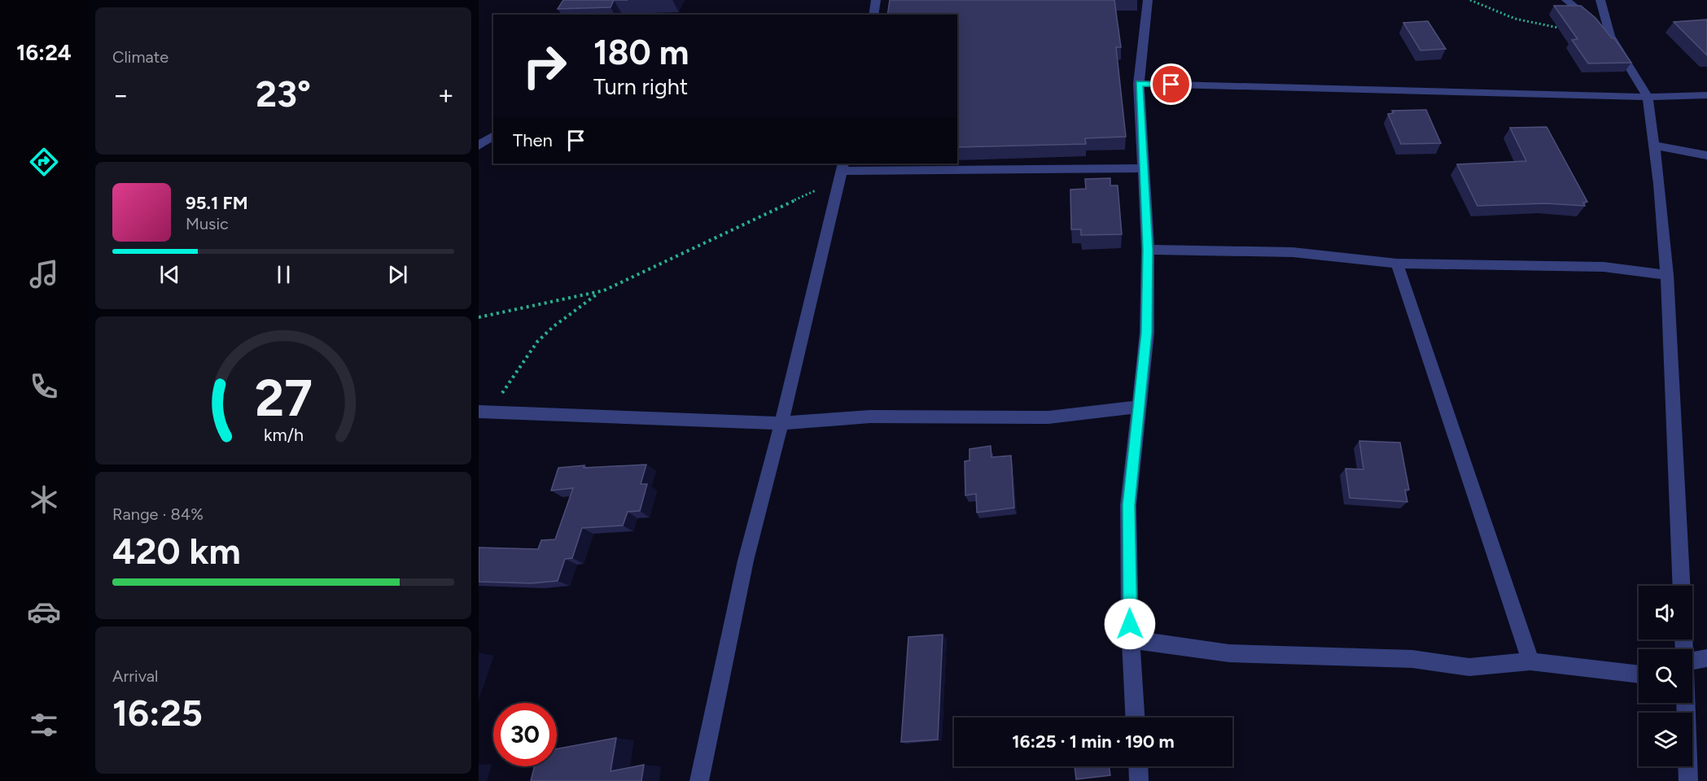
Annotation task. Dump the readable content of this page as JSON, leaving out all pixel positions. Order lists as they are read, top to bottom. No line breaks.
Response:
{"page":{"tabs":"16:24","tile":["Climate",["Range · 84%","420 km"],["Arrival","16:25"]],"turn":["180 m","Turn right"],"heat":["−","23°","+"],"then":"Then","song":["95.1 FM","Music"],"limit":"30","trip":"16:25 · 1 min · 190 m","gauge":["27","km/h"]}}
